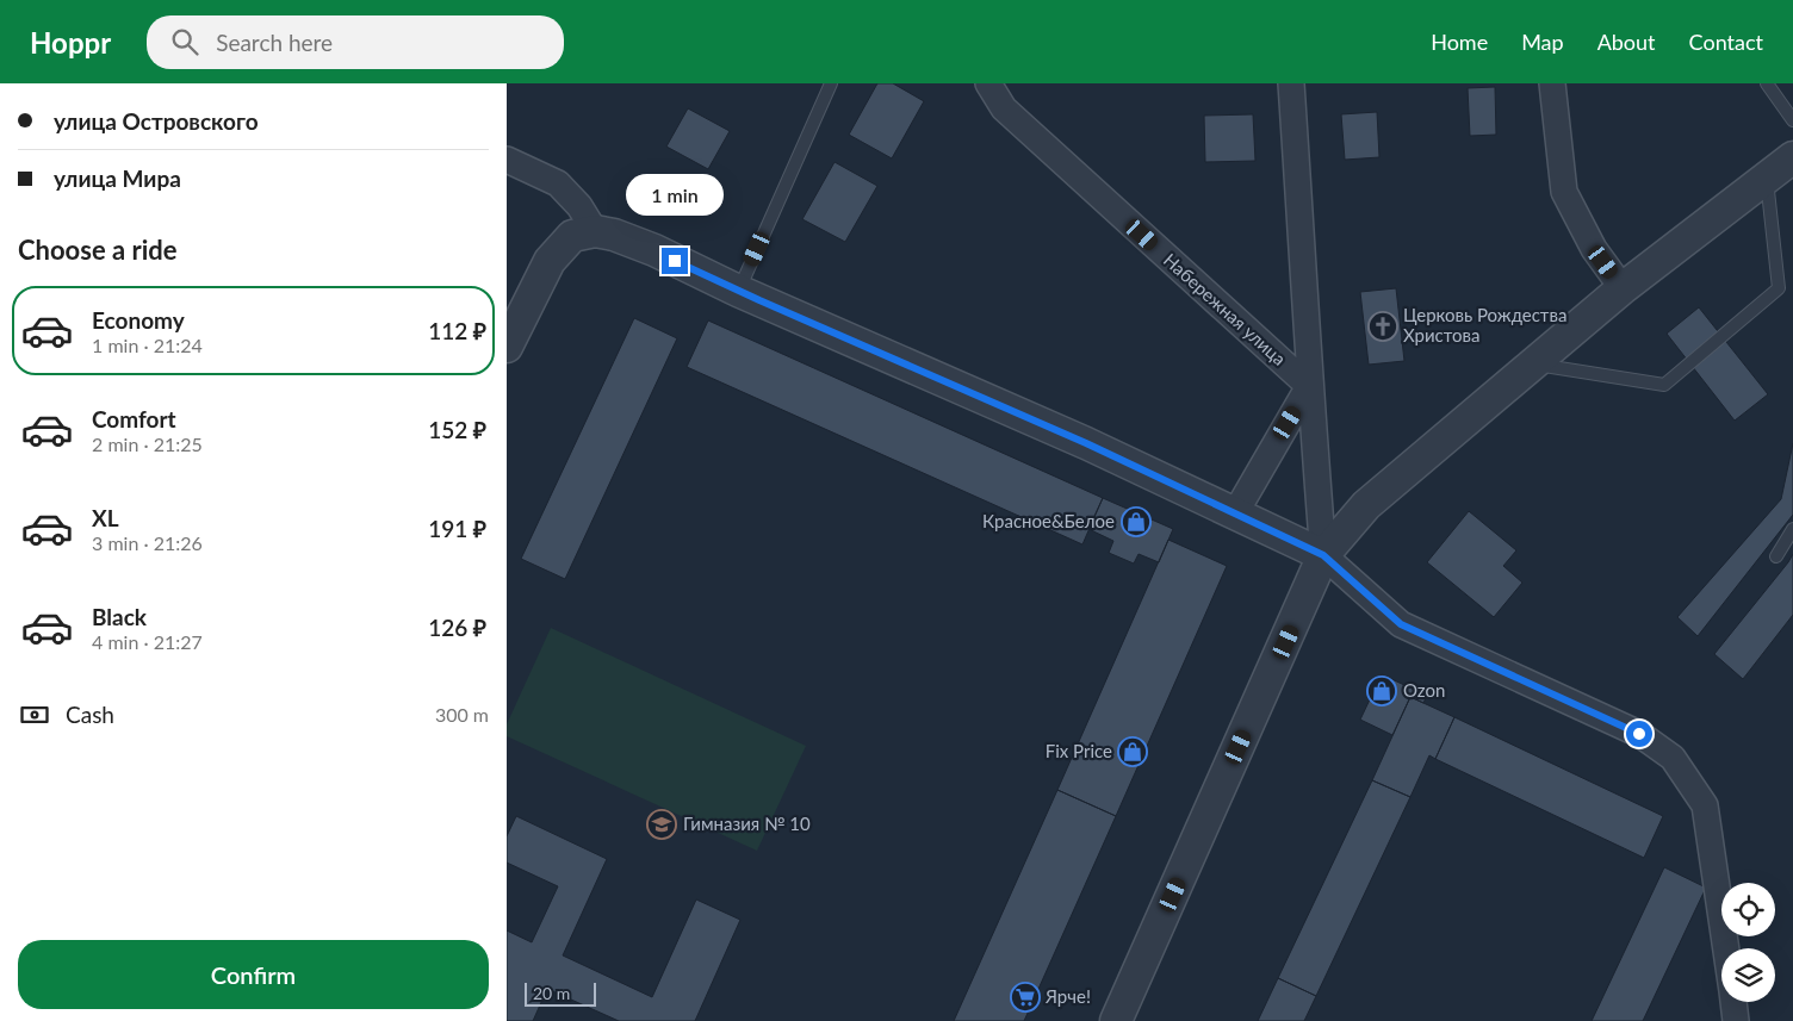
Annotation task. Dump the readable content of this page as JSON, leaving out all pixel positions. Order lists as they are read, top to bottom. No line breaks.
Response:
{"streets":{"street":["Набережная улица"]},"places":{"church":["Церковь Рождества Христова"],"shop":["Красное&Белое","Ozon","Fix Price"],"school or university":["Гимназия № 10"],"supermarket":["Ярче!"]},"scale_bar":"20 m","page":{"header":"Hoppr","search":"Search here","nav":["Home","Map","About","Contact"],"banner":["улица Островского","улица Мира"],"bubble":"1 min","heading":"Choose a ride","list":[{"name":"Economy","note":"1 min · 21:24","value":"112 ₽"},{"name":"Comfort","note":"2 min · 21:25","value":"152 ₽"},{"name":"XL","note":"3 min · 21:26","value":"191 ₽"},{"name":"Black","note":"4 min · 21:27","value":"126 ₽"}],"pay":["Cash","300 m"],"buttons":"Confirm","scale":"20 m"}}
